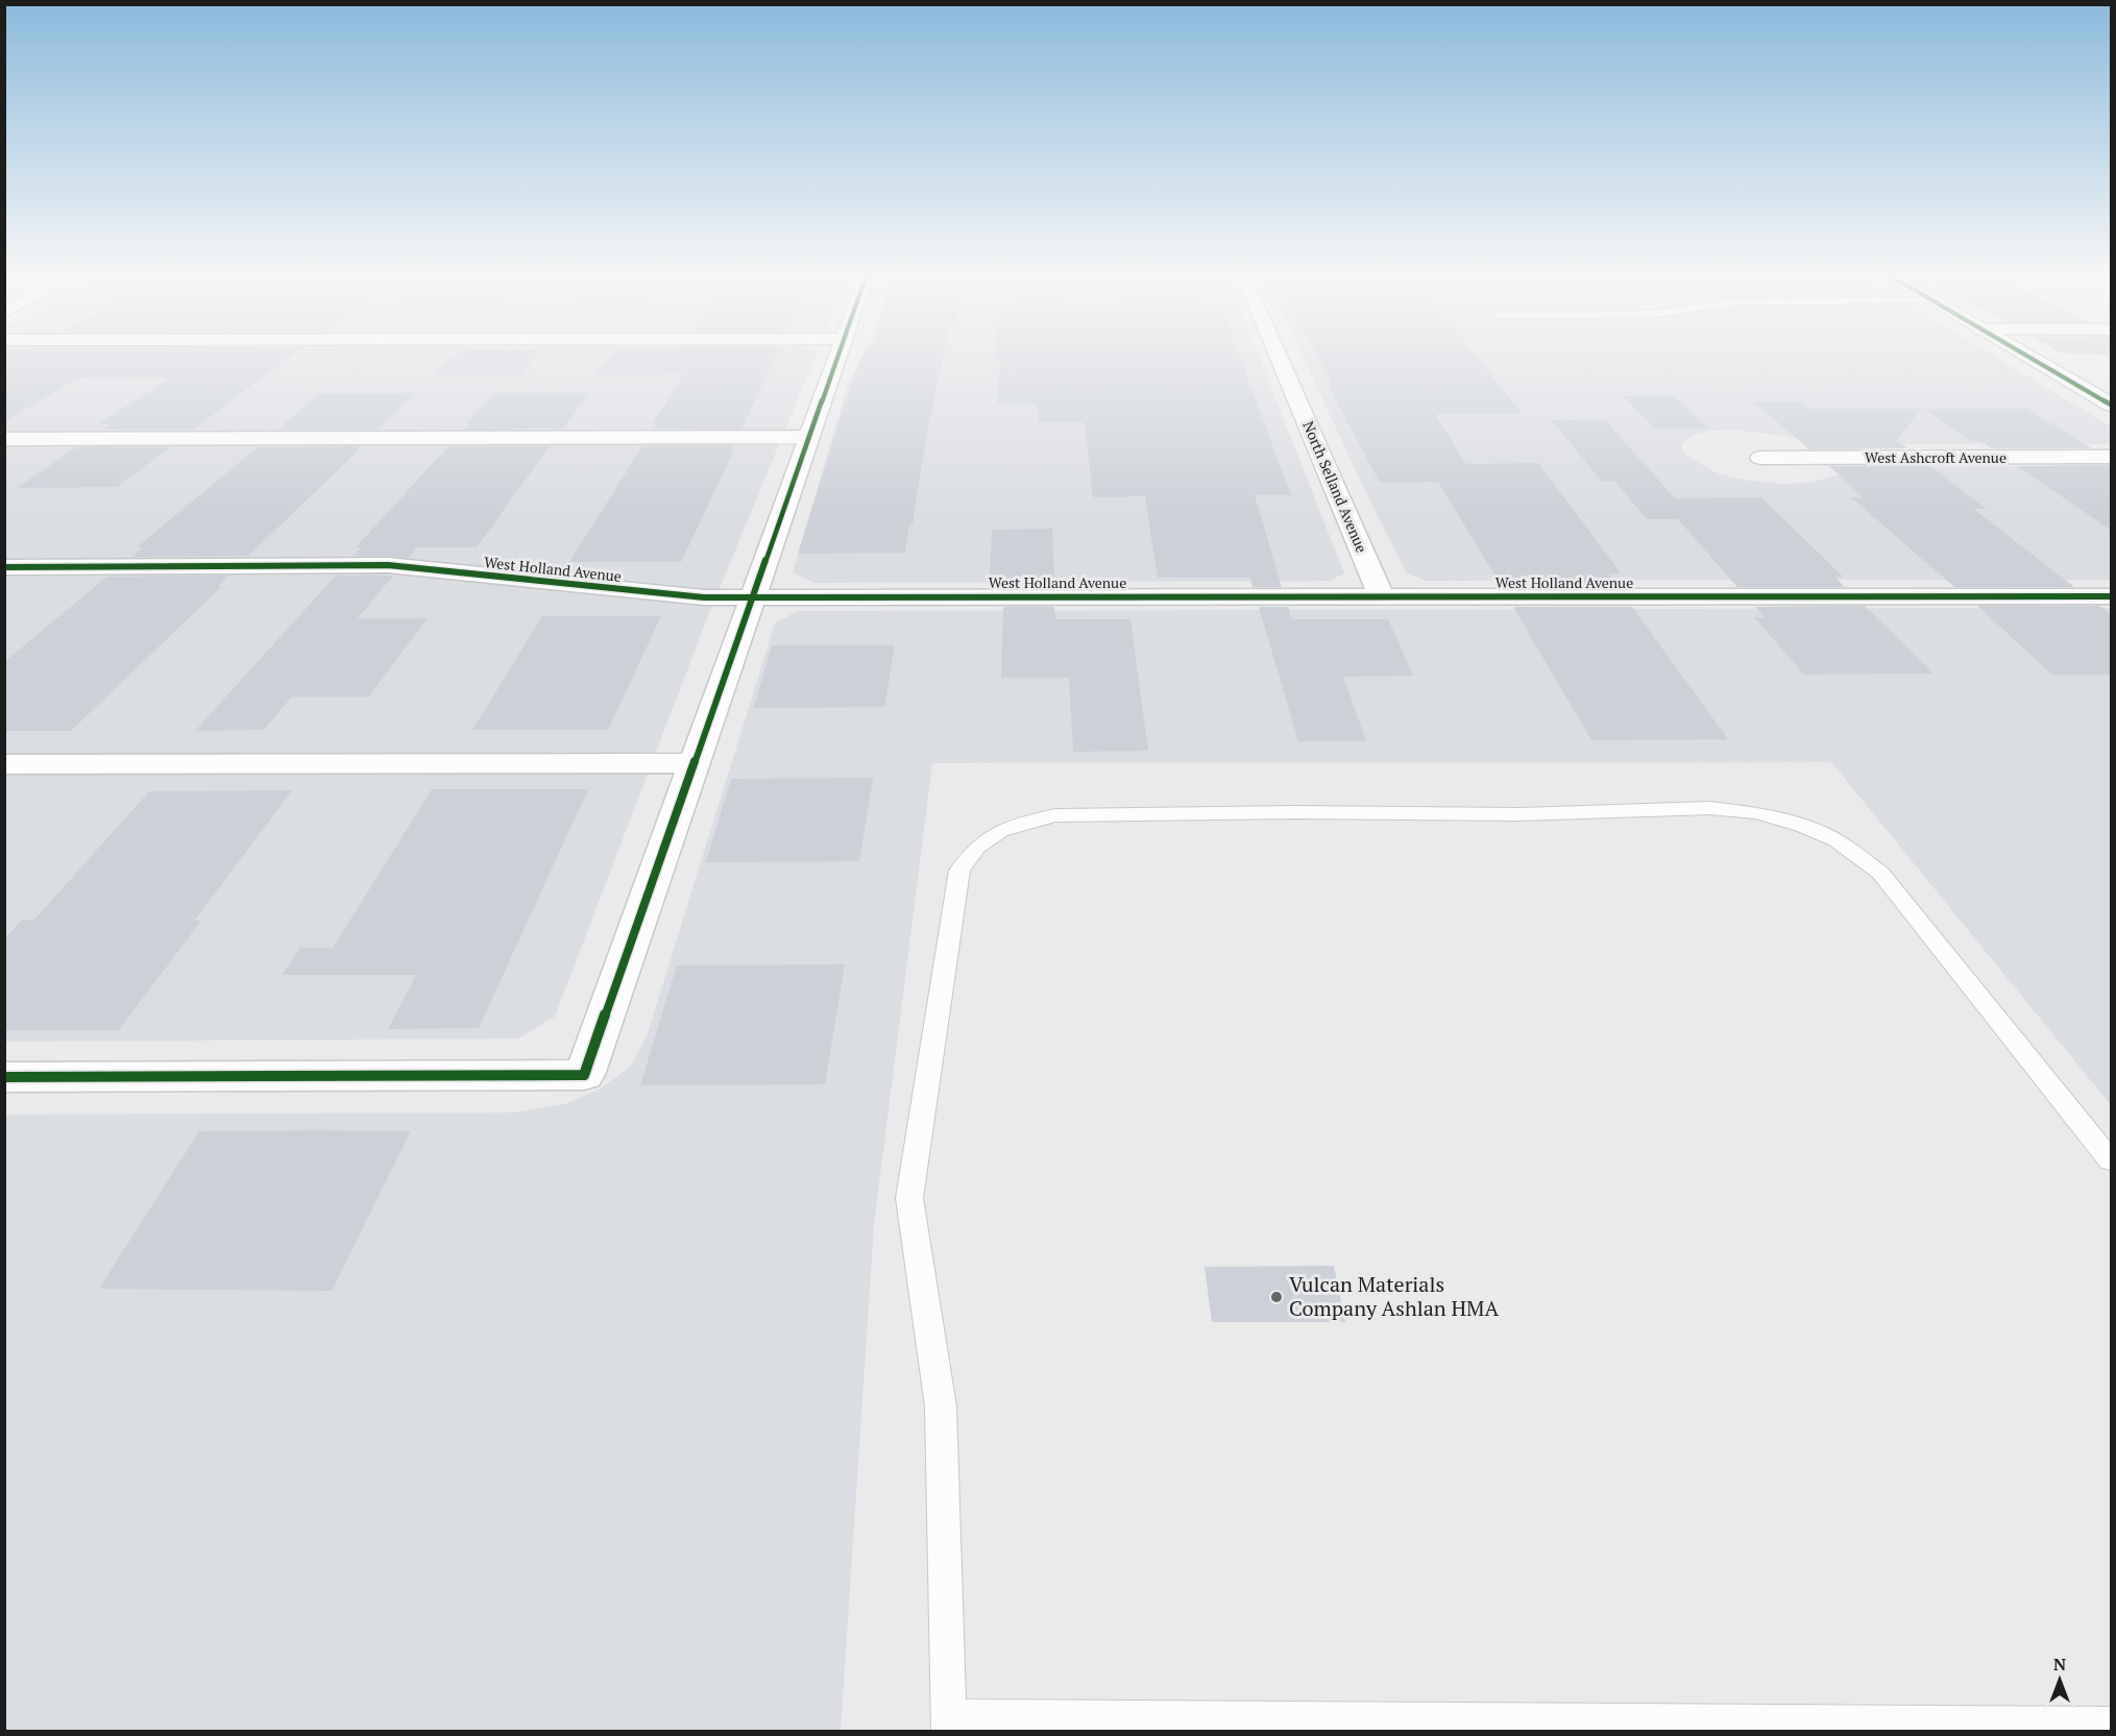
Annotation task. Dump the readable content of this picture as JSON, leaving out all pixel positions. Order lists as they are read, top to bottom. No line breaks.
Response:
{"streets":{"street":["West Ashcroft Avenue","North Selland Avenue","West Holland Avenue"]},"crossings":[["North Selland Avenue","West Holland Avenue"]],"places":["Vulcan Materials Company Ashlan HMA"],"north":"top"}
